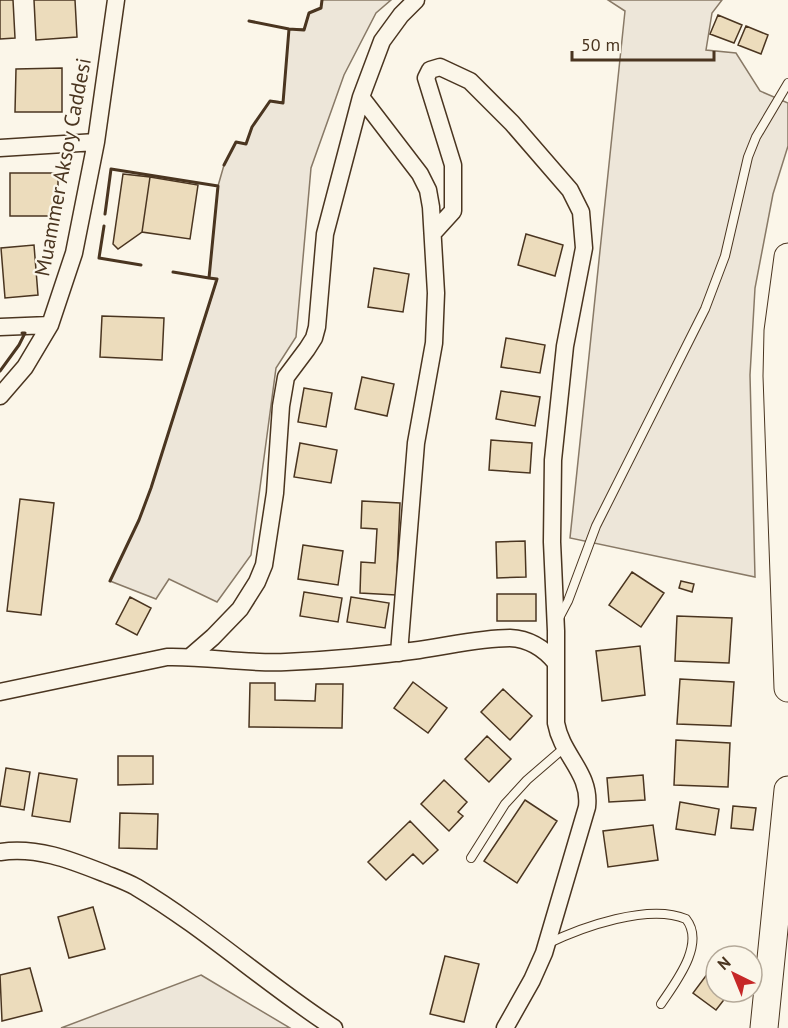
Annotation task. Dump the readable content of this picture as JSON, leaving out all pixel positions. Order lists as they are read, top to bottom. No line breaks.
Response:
{"streets":{"street":["Muammer Aksoy Caddesi"]},"scale_bar":"50 m","north":"top left"}
